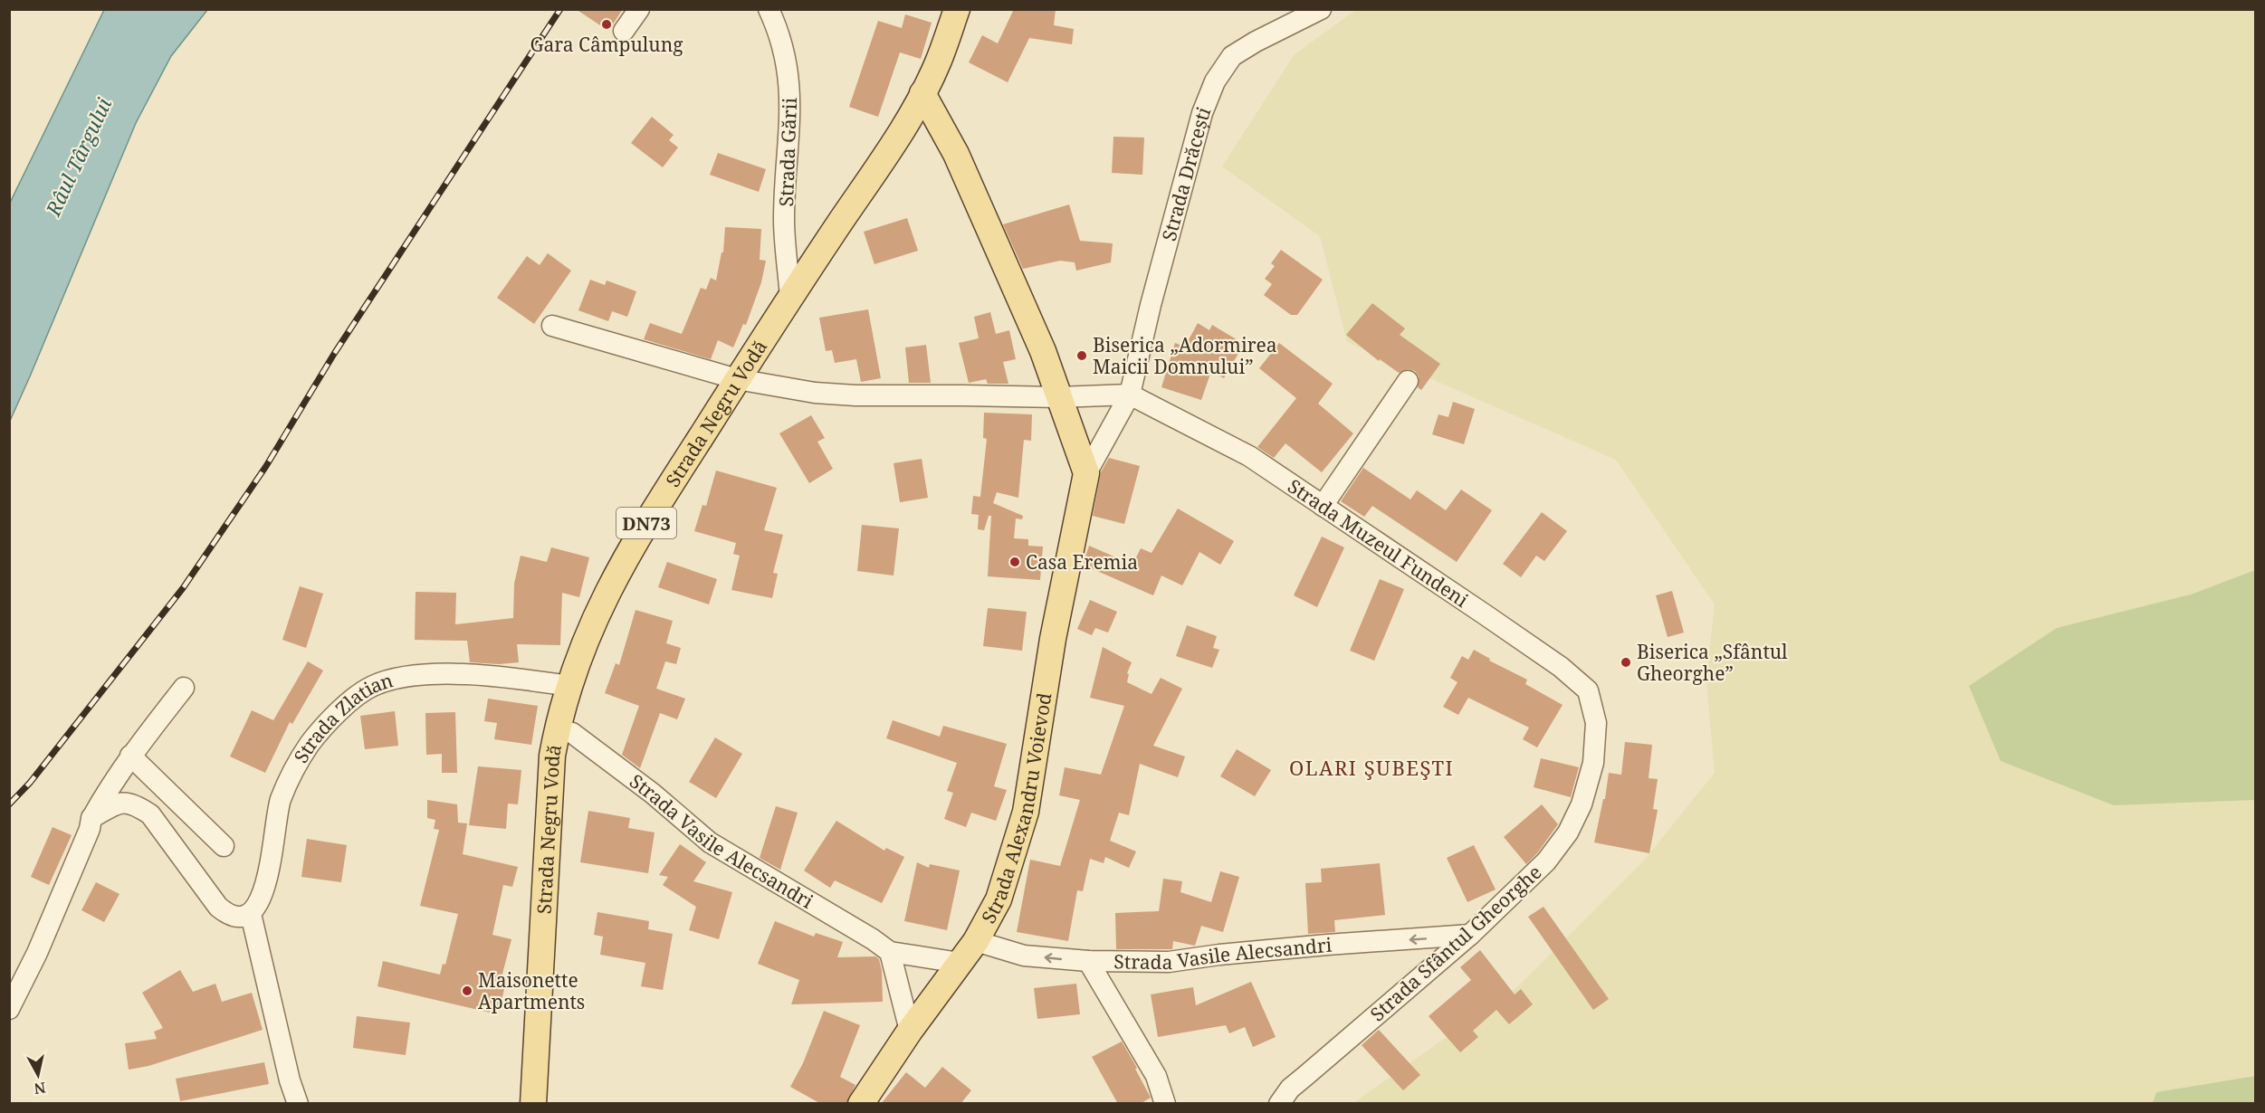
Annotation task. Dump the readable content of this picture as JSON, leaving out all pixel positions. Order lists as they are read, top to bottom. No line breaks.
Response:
{"streets":{"main road":["Strada Negru Vodă","DN73","Strada Alexandru Voievod"],"street":["Strada Gării","Strada Drăcești","Strada Muzeul Fundeni","Strada Zlatian","Strada Vasile Alecsandri","Strada Sfântul Gheorghe"]},"crossings":[["Strada Gării","Strada Negru Vodă"],["Strada Drăcești","Strada Muzeul Fundeni"],["Strada Drăcești","Strada Alexandru Voievod"],["Strada Negru Vodă","Strada Zlatian"],["Strada Negru Vodă","Strada Vasile Alecsandri"],["Strada Muzeul Fundeni","Strada Sfântul Gheorghe"],["Strada Alexandru Voievod","Strada Vasile Alecsandri"],["Strada Vasile Alecsandri","Strada Sfântul Gheorghe"]],"one_way":["Strada Vasile Alecsandri"],"districts":["OLARI ŞUBEŞTI"],"water":["Râul Târgului"],"places":["Gara Câmpulung","Biserica „Adormirea Maicii Domnului”","Casa Eremia","Biserica „Sfântul Gheorghe”","Maisonette Apartments"],"north":"bottom"}
